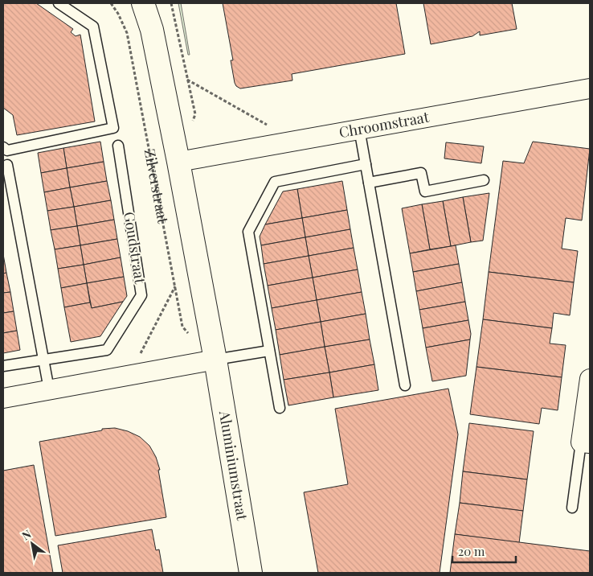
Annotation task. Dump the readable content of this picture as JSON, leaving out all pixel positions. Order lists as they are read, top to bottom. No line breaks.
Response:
{"streets":{"street":["Chroomstraat","Zilverstraat","Aluminiumstraat"],"lane":["Goudstraat"]},"crossings":[["Chroomstraat","Zilverstraat"],["Chroomstraat","Aluminiumstraat"],["Zilverstraat","Aluminiumstraat"]],"scale_bar":"20 m","north":"top left"}
